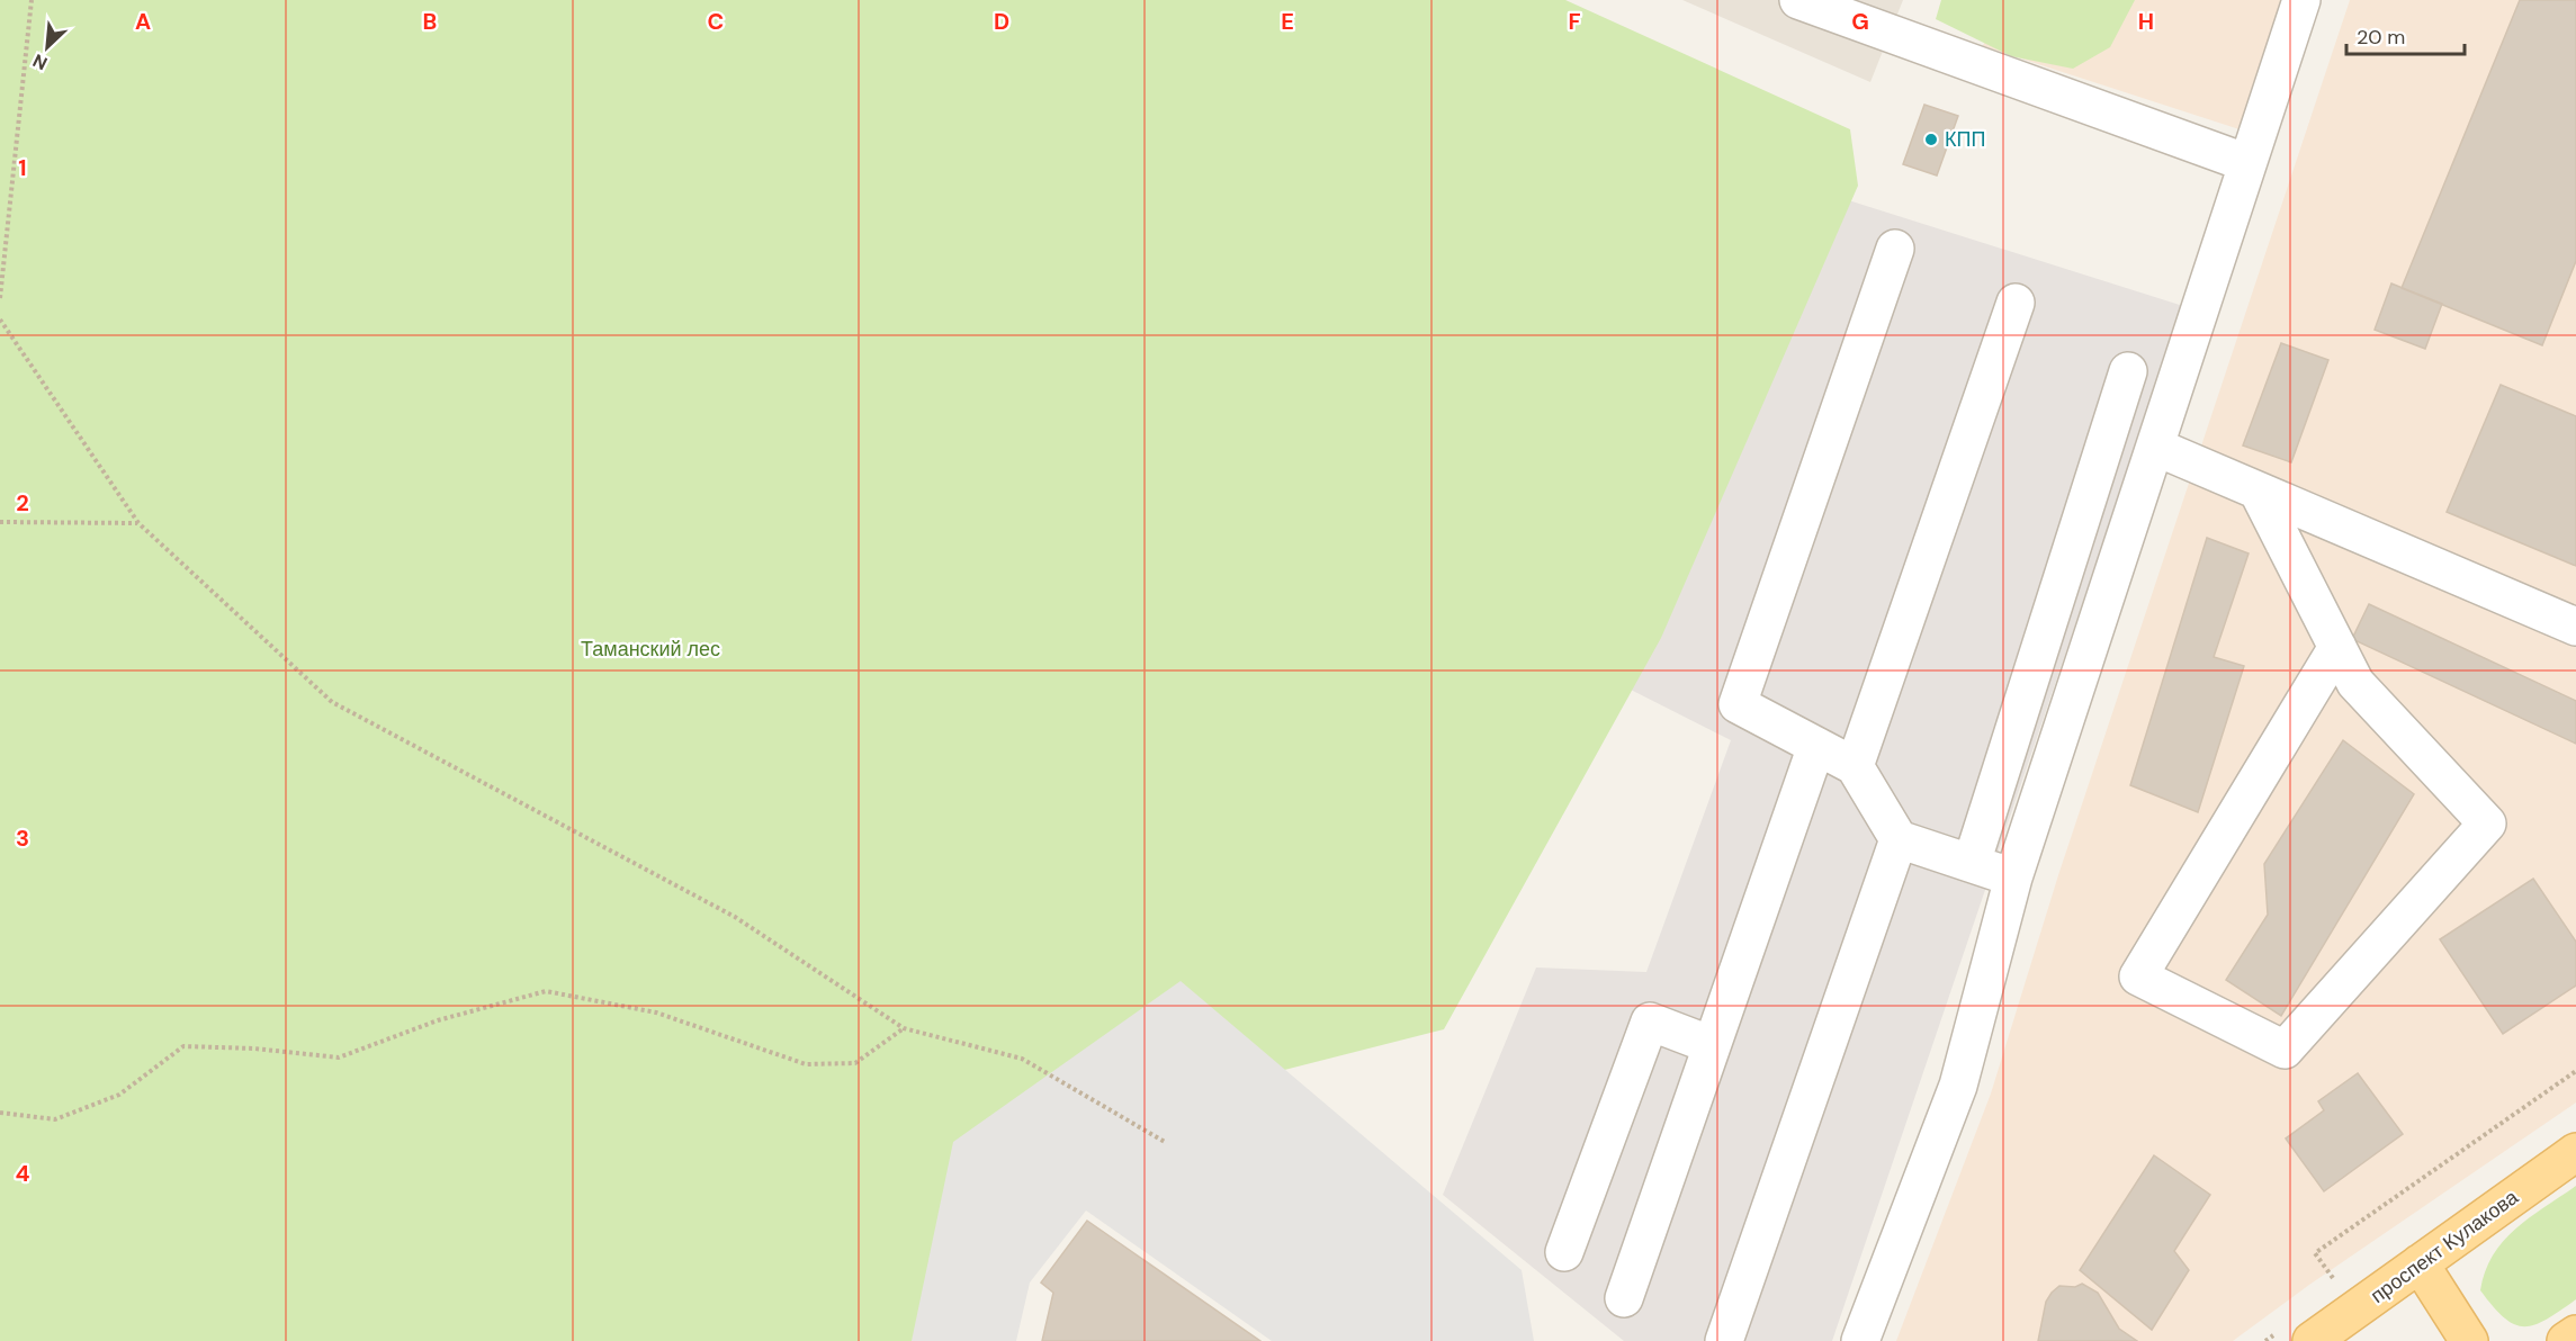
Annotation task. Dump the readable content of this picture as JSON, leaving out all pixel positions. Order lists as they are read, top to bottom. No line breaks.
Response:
{"streets":{"main road":["проспект Кулакова"]},"parks":["Таманский лес"],"places":["КПП"],"scale_bar":"20 m","north":"bottom left","grid":{"columns":["A","B","C","D","E","F","G","H"],"rows":["1","2","3","4"]}}
